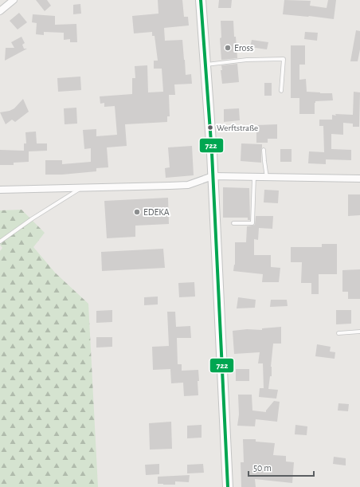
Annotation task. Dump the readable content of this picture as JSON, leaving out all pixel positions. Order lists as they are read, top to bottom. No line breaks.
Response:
{"places":["Eross","Werftstraße","EDEKA"],"lines":["transit line 722"],"scale_bar":"50 m"}
